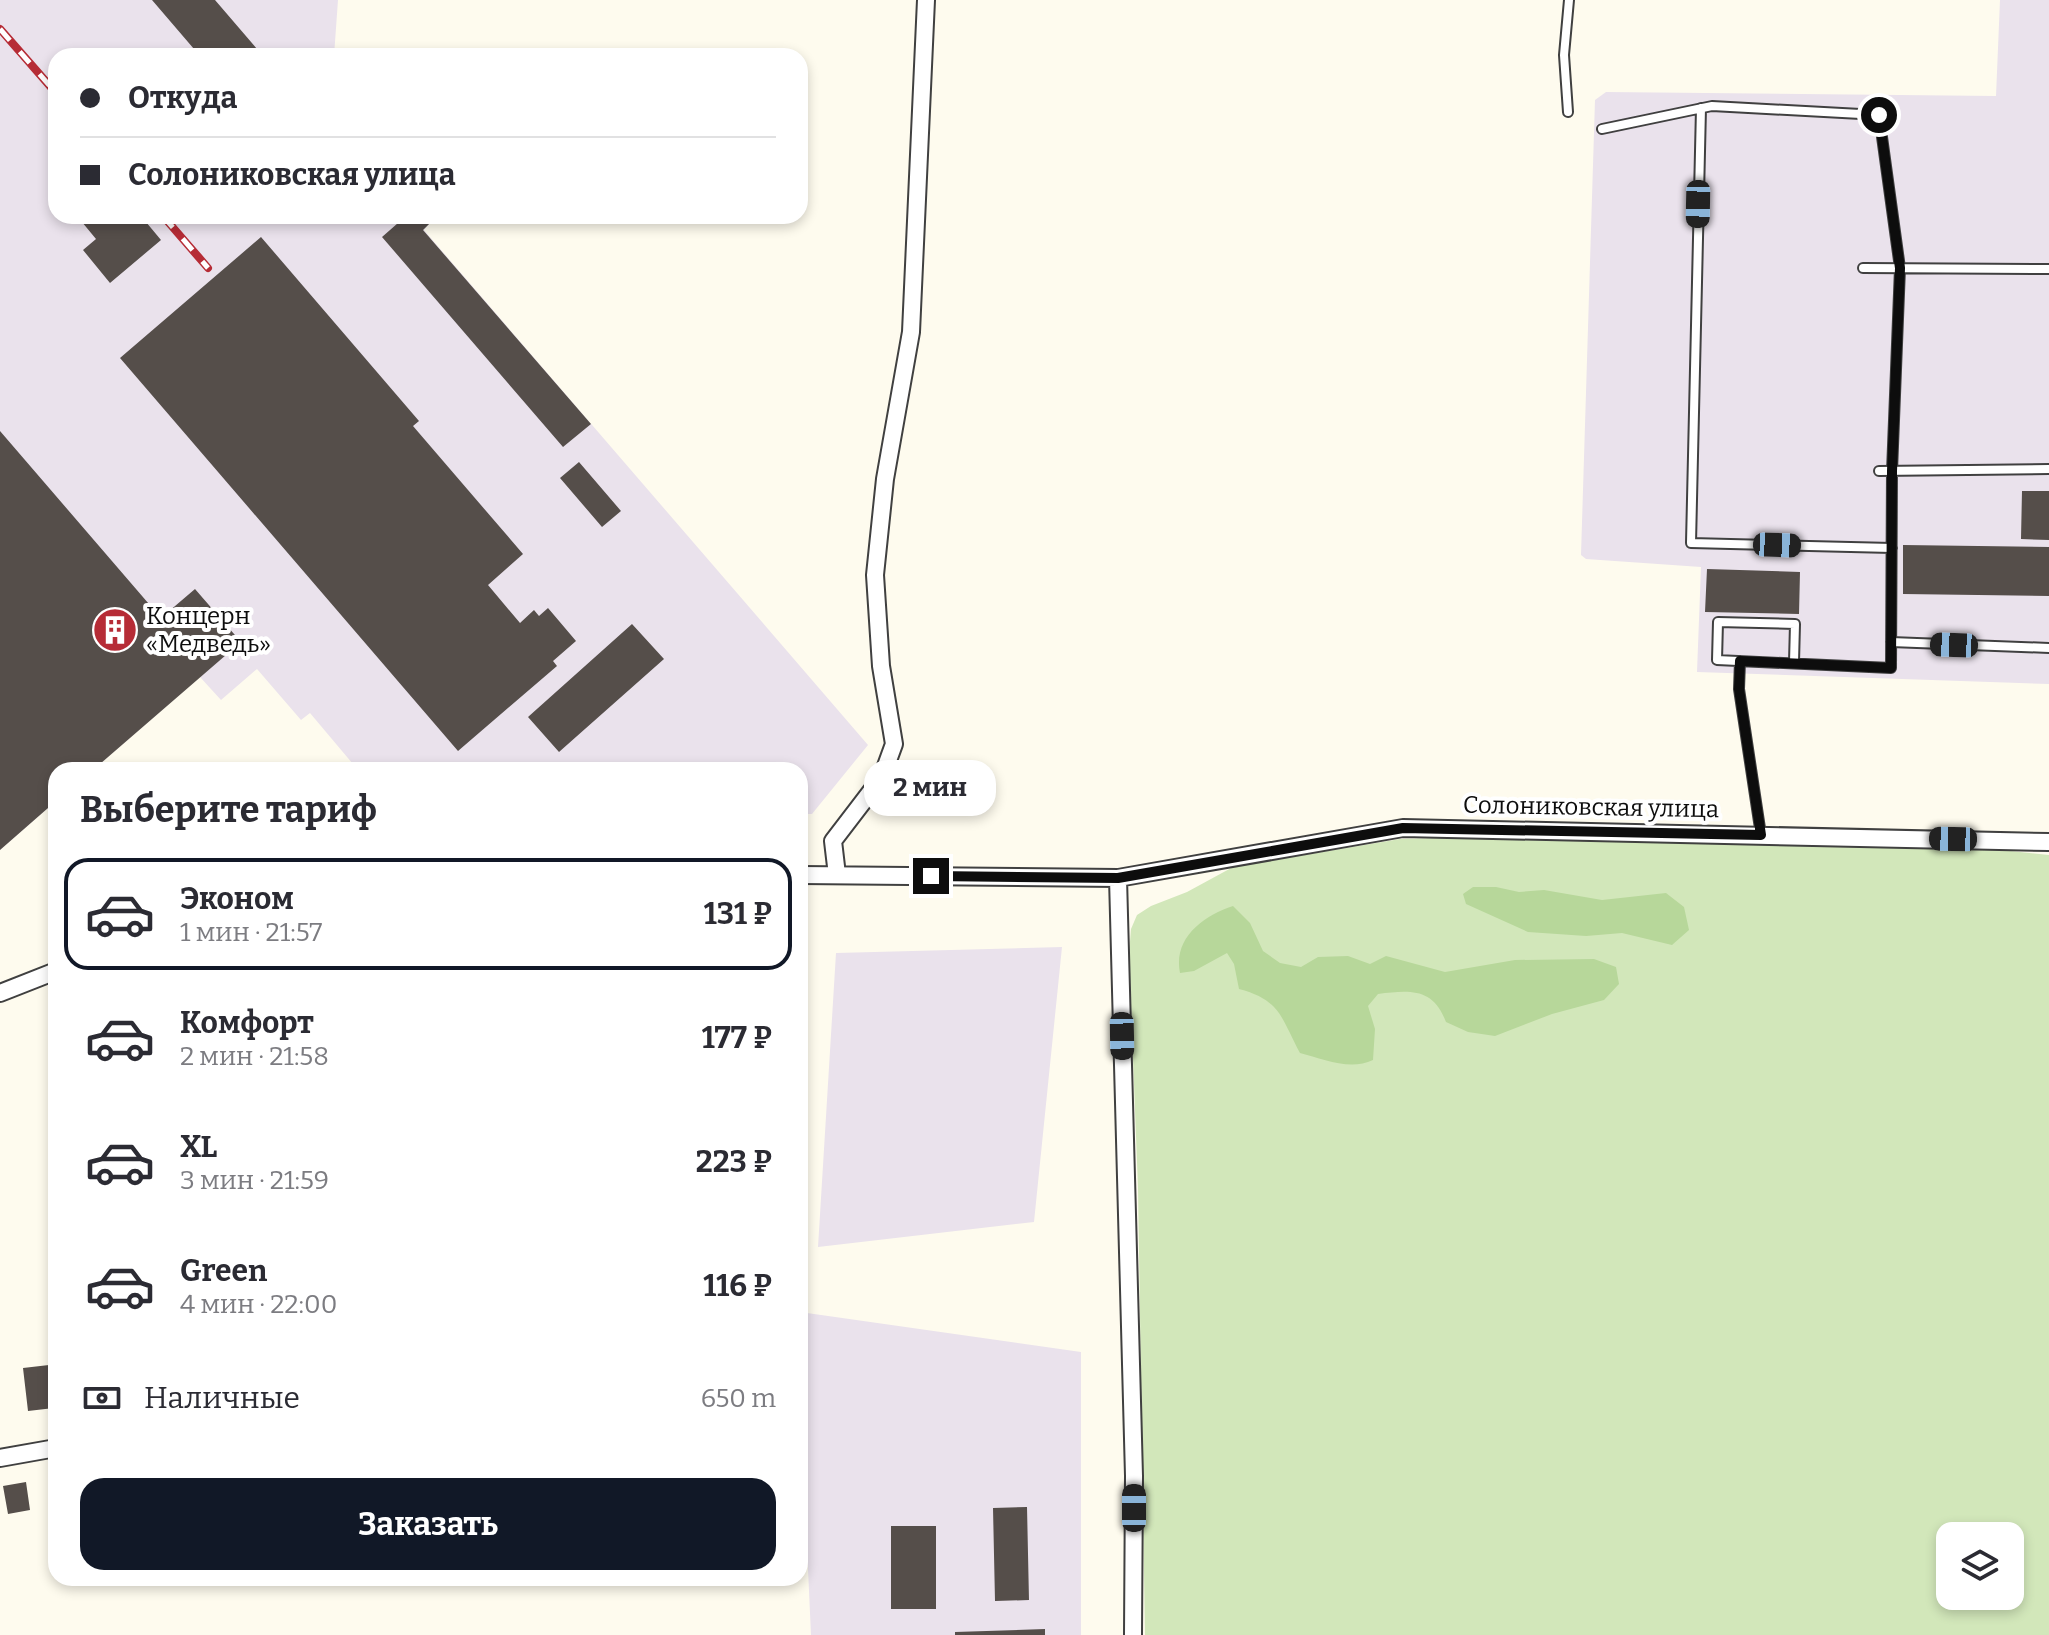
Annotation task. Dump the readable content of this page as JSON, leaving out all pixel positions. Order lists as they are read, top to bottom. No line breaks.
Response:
{"streets":{"street":["Солониковская улица"]},"places":{"building":["Концерн «Медведь»"]},"page":{"banner":["Откуда","Солониковская улица"],"bubble":"2 мин","heading":"Выберите тариф","list":[{"name":"Эконом","note":"1 мин · 21:57","value":"131 ₽"},{"name":"Комфорт","note":"2 мин · 21:58","value":"177 ₽"},{"name":"XL","note":"3 мин · 21:59","value":"223 ₽"},{"name":"Green","note":"4 мин · 22:00","value":"116 ₽"}],"pay":["Наличные","650 m"],"buttons":"Заказать"}}
